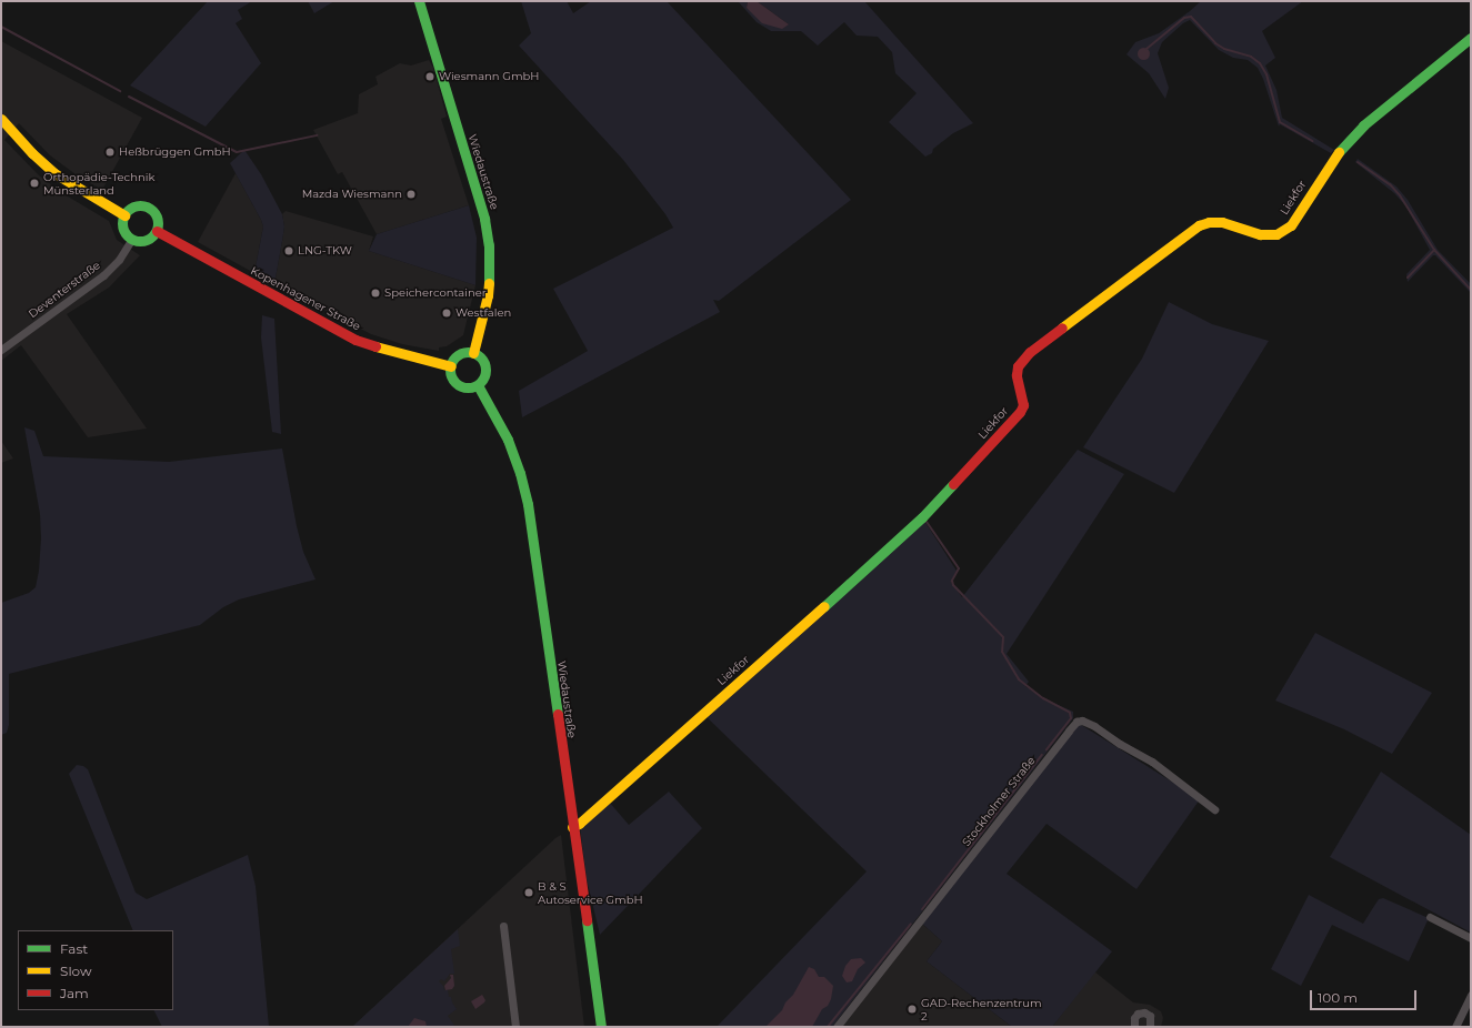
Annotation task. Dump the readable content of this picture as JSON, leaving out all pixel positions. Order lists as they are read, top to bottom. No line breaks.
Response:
{"streets":{"main road":["Wiedaustraße","Liekfor","Kopenhagener Straße"],"street":["Deventerstraße","Stockholmer Straße"]},"crossings":[["Wiedaustraße","Liekfor"],["Wiedaustraße","Kopenhagener Straße"],["Deventerstraße","Kopenhagener Straße"]],"places":["Wiesmann GmbH","Heßbrüggen GmbH","Orthopädie-Technik Münsterland","Mazda Wiesmann","LNG-TKW","Speichercontainer","Westfalen","B & S Autoservice GmbH","GAD-Rechenzentrum 2"],"legend":["Fast","Slow","Jam"],"scale_bar":"100 m"}
